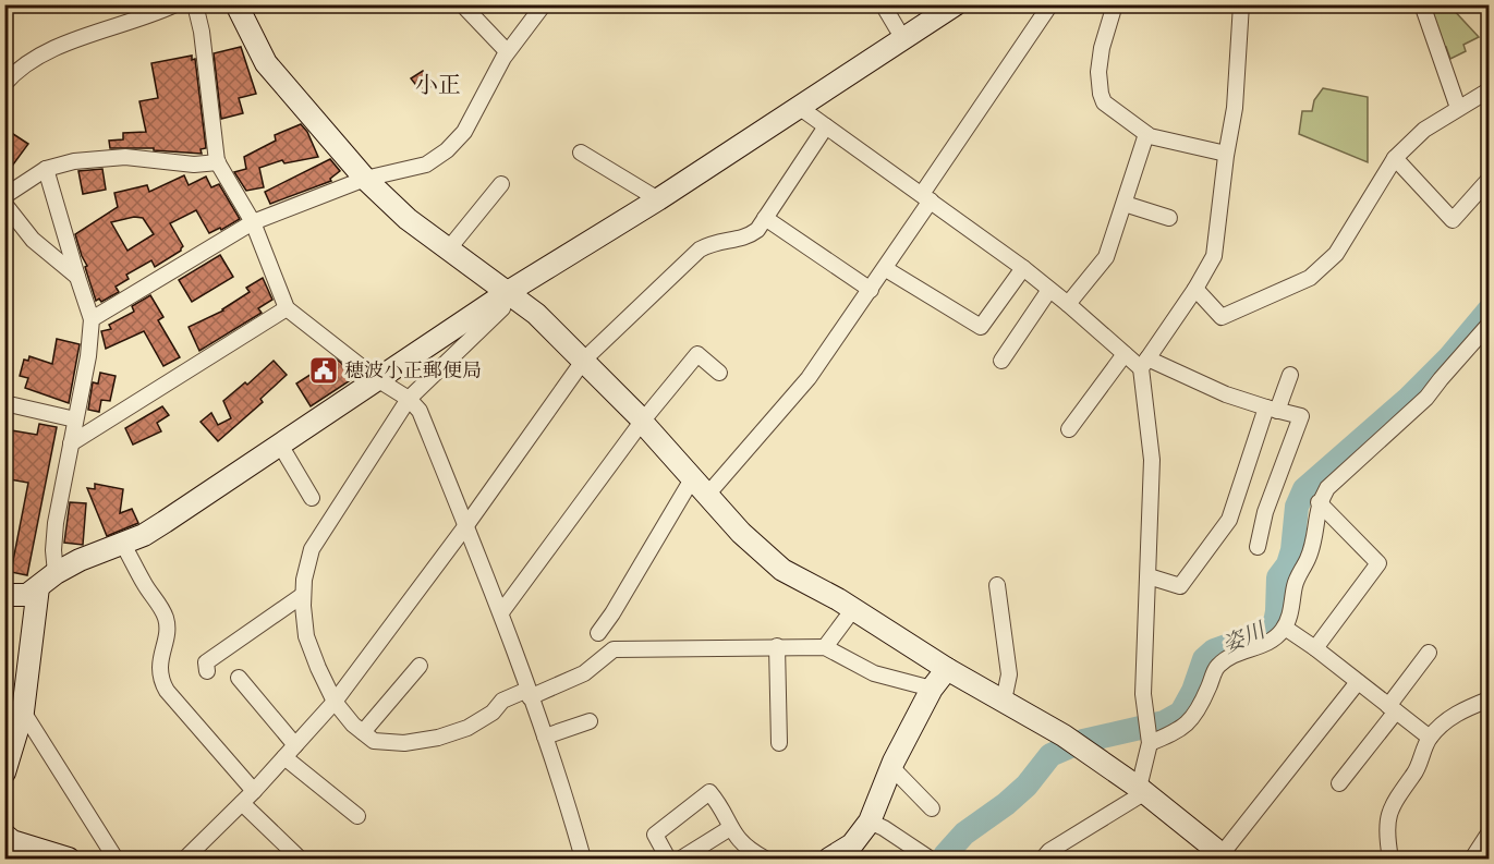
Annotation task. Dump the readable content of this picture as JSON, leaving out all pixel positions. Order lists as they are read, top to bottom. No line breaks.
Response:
{"districts":["小正"],"water":["姿川"],"places":{"public building":["穂波小正郵便局"]}}
